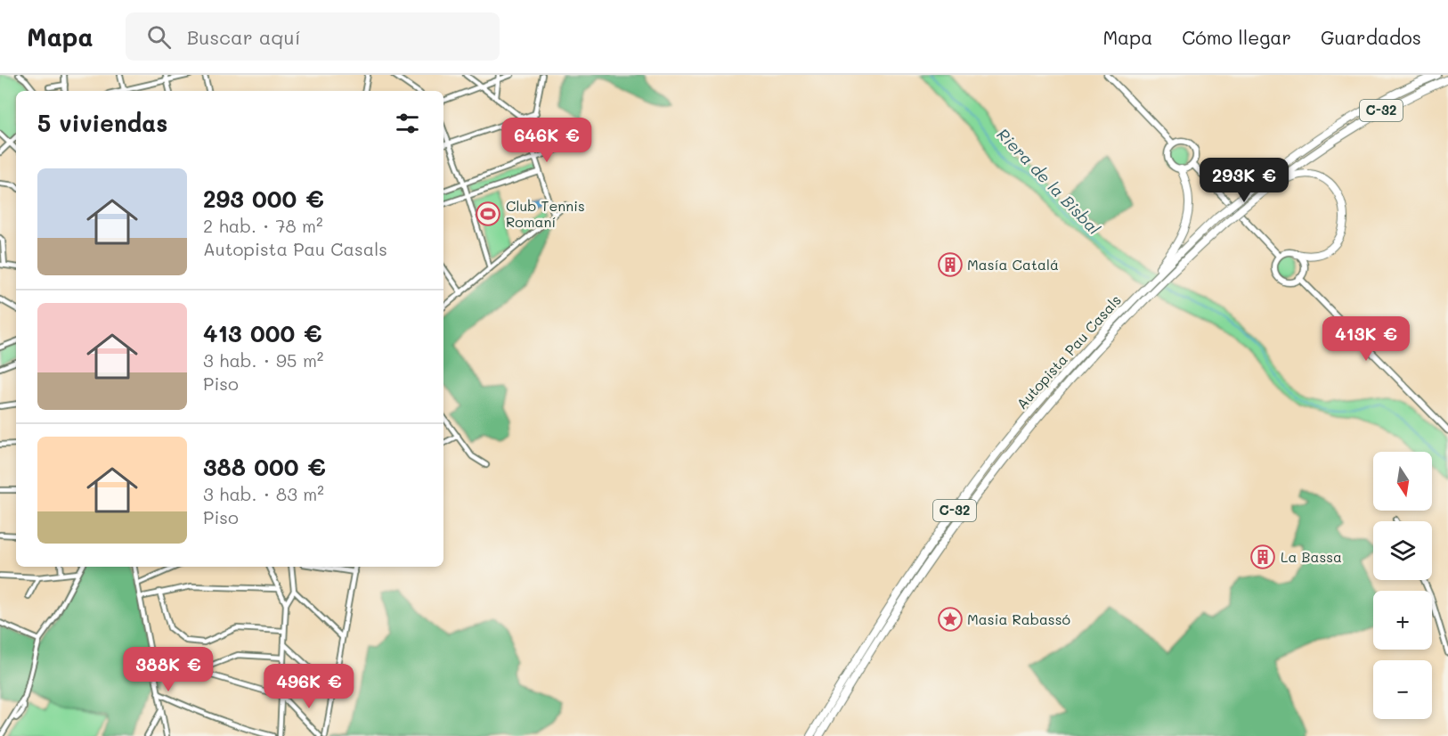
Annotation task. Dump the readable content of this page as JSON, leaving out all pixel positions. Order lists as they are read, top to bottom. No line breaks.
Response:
{"streets":{"highway":["C-32","Autopista Pau Casals"]},"crossings":[["C-32","Autopista Pau Casals"]],"water":["Riera de la Bisbal"],"places":{"sports":["Club Tennis Romaní"],"building":["Masía Catalá","La Bassa"],"place":["Masia Rabassó"]},"north":"bottom","page":{"header":"Mapa","search":"Buscar aquí","nav":["Mapa","Cómo llegar","Guardados"],"heading":"5 viviendas","price":["646K €","293K €","413K €","388K €","496K €"],"list":[{"name":"293 000 €","note":"2 hab. · 78 m² · Autopista Pau Casals"},{"name":"413 000 €","note":"3 hab. · 95 m² · Piso"},{"name":"388 000 €","note":"3 hab. · 83 m² · Piso"}],"map_buttons":["+","−"]}}
